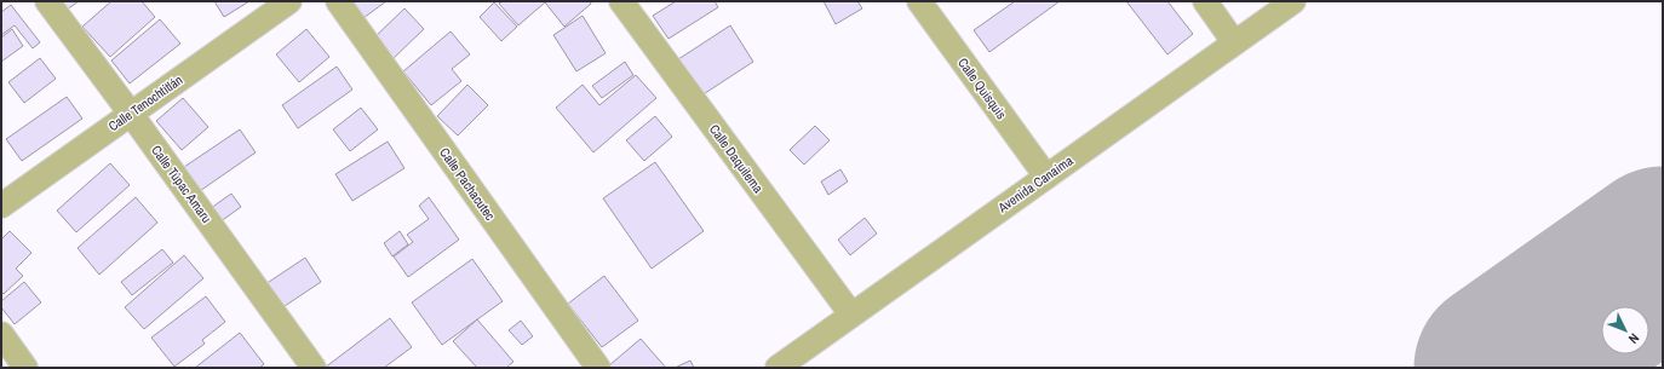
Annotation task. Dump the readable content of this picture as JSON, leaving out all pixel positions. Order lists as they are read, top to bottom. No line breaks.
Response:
{"streets":{"street":["Calle Quisquis","Calle Tenochtitlán","Calle Daquilema","Calle Túpac Amaru","Calle Pachacutec","Avenida Canaima"]},"crossings":[["Calle Quisquis","Avenida Canaima"],["Calle Tenochtitlán","Calle Túpac Amaru"],["Calle Daquilema","Avenida Canaima"]],"north":"bottom right"}
